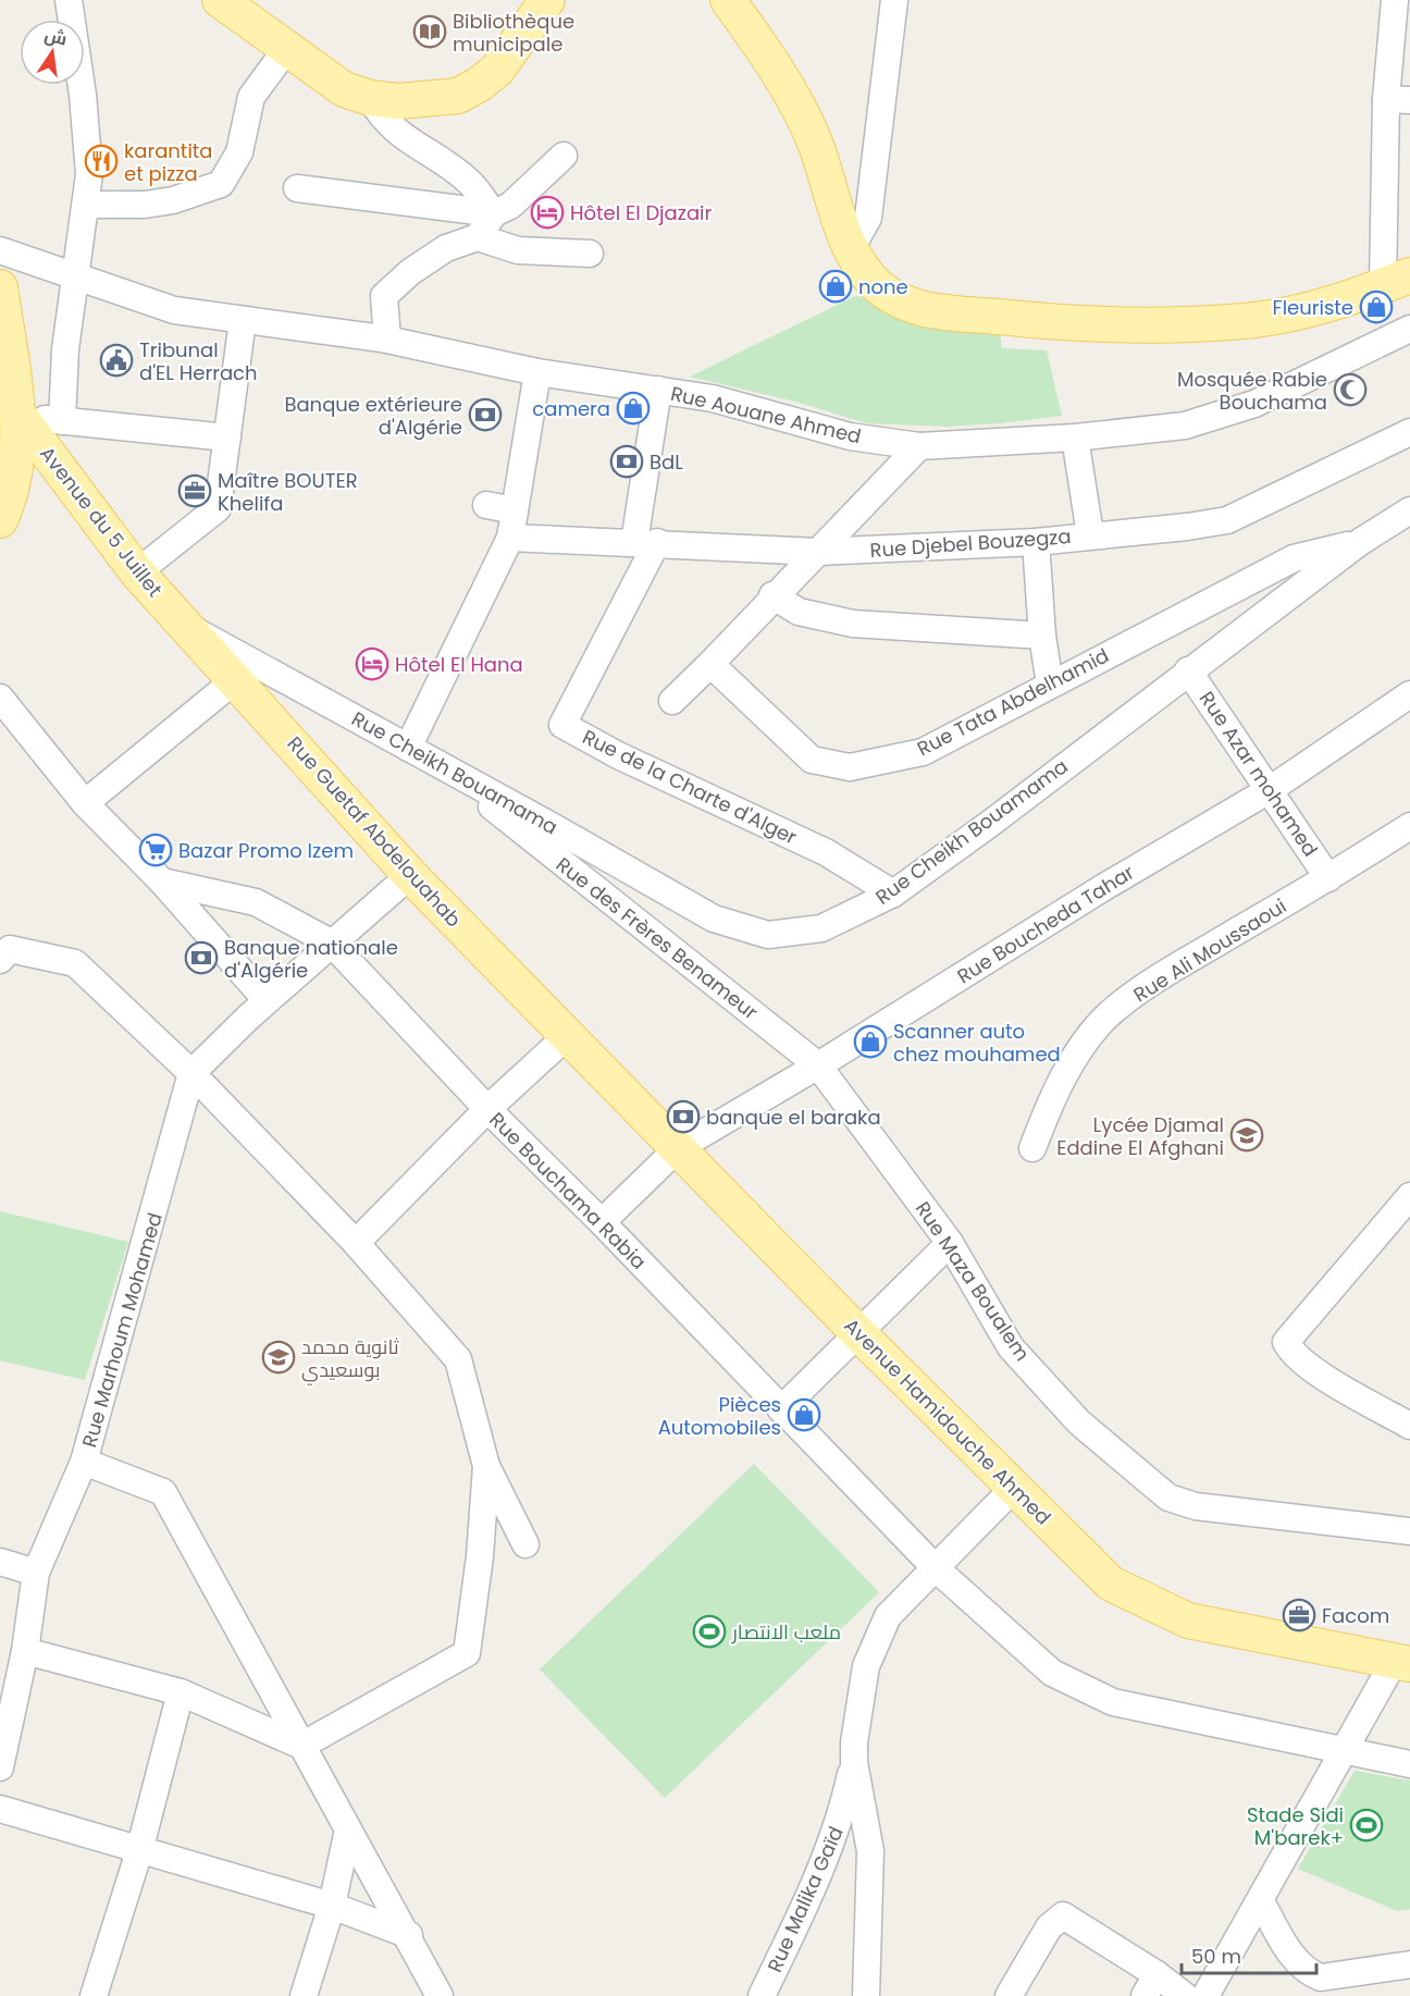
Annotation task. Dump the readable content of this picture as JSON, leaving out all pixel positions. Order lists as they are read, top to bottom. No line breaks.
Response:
{"streets":{"main road":["Avenue du 5 Juillet","Rue Guetaf Abdelouahab","Avenue Hamidouche Ahmed"],"street":["Rue Aouane Ahmed","Rue Djebel Bouzegza","Rue Tata Abdelhamid","Rue Cheikh Bouamama","Rue Azar mohamed","Rue de la Charte d'Alger","Rue Boucheda Tahar","Rue des Frères Benameur","Rue Ali Moussaoui","Rue Bouchama Rabia","Rue Maza Boualem","Rue Marhoum Mohamed","Rue Malika Gaïd"]},"crossings":[["Avenue du 5 Juillet","Rue Guetaf Abdelouahab"],["Rue Djebel Bouzegza","Rue de la Charte d'Alger"],["Rue Tata Abdelhamid","Rue Cheikh Bouamama"],["Rue Cheikh Bouamama","Rue Azar mohamed"],["Rue Cheikh Bouamama","Rue de la Charte d'Alger"],["Rue Cheikh Bouamama","Rue Guetaf Abdelouahab"],["Rue Cheikh Bouamama","Rue des Frères Benameur"],["Rue Azar mohamed","Rue Boucheda Tahar"],["Rue Azar mohamed","Rue Ali Moussaoui"],["Rue Guetaf Abdelouahab","Avenue Hamidouche Ahmed"],["Rue Boucheda Tahar","Rue des Frères Benameur"],["Rue Boucheda Tahar","Rue Bouchama Rabia"],["Rue Boucheda Tahar","Rue Maza Boualem"],["Rue Boucheda Tahar","Avenue Hamidouche Ahmed"],["Rue des Frères Benameur","Rue Maza Boualem"]],"places":{"library":["Bibliothèque municipale"],"restaurant":["karantita et pizza"],"hotel":["Hôtel El Djazair","Hôtel El Hana"],"shop":["none","Fleuriste","camera","Scanner auto chez mouhamed","Pièces Automobiles"],"public building":["Tribunal d'EL Herrach"],"mosque":["Mosquée Rabie Bouchama"],"bank":["Banque extérieure d'Algérie","BdL","Banque nationale d'Algérie","banque el baraka"],"office":["Maître BOUTER Khelifa","Facom"],"supermarket":["Bazar Promo Izem"],"school or university":["Lycée Djamal Eddine El Afghani","ثانوية محمد بوسعيدي"],"sports":["ملعب الانتصار","Stade Sidi M'barek+"]},"scale_bar":"50 m","north":"top"}
